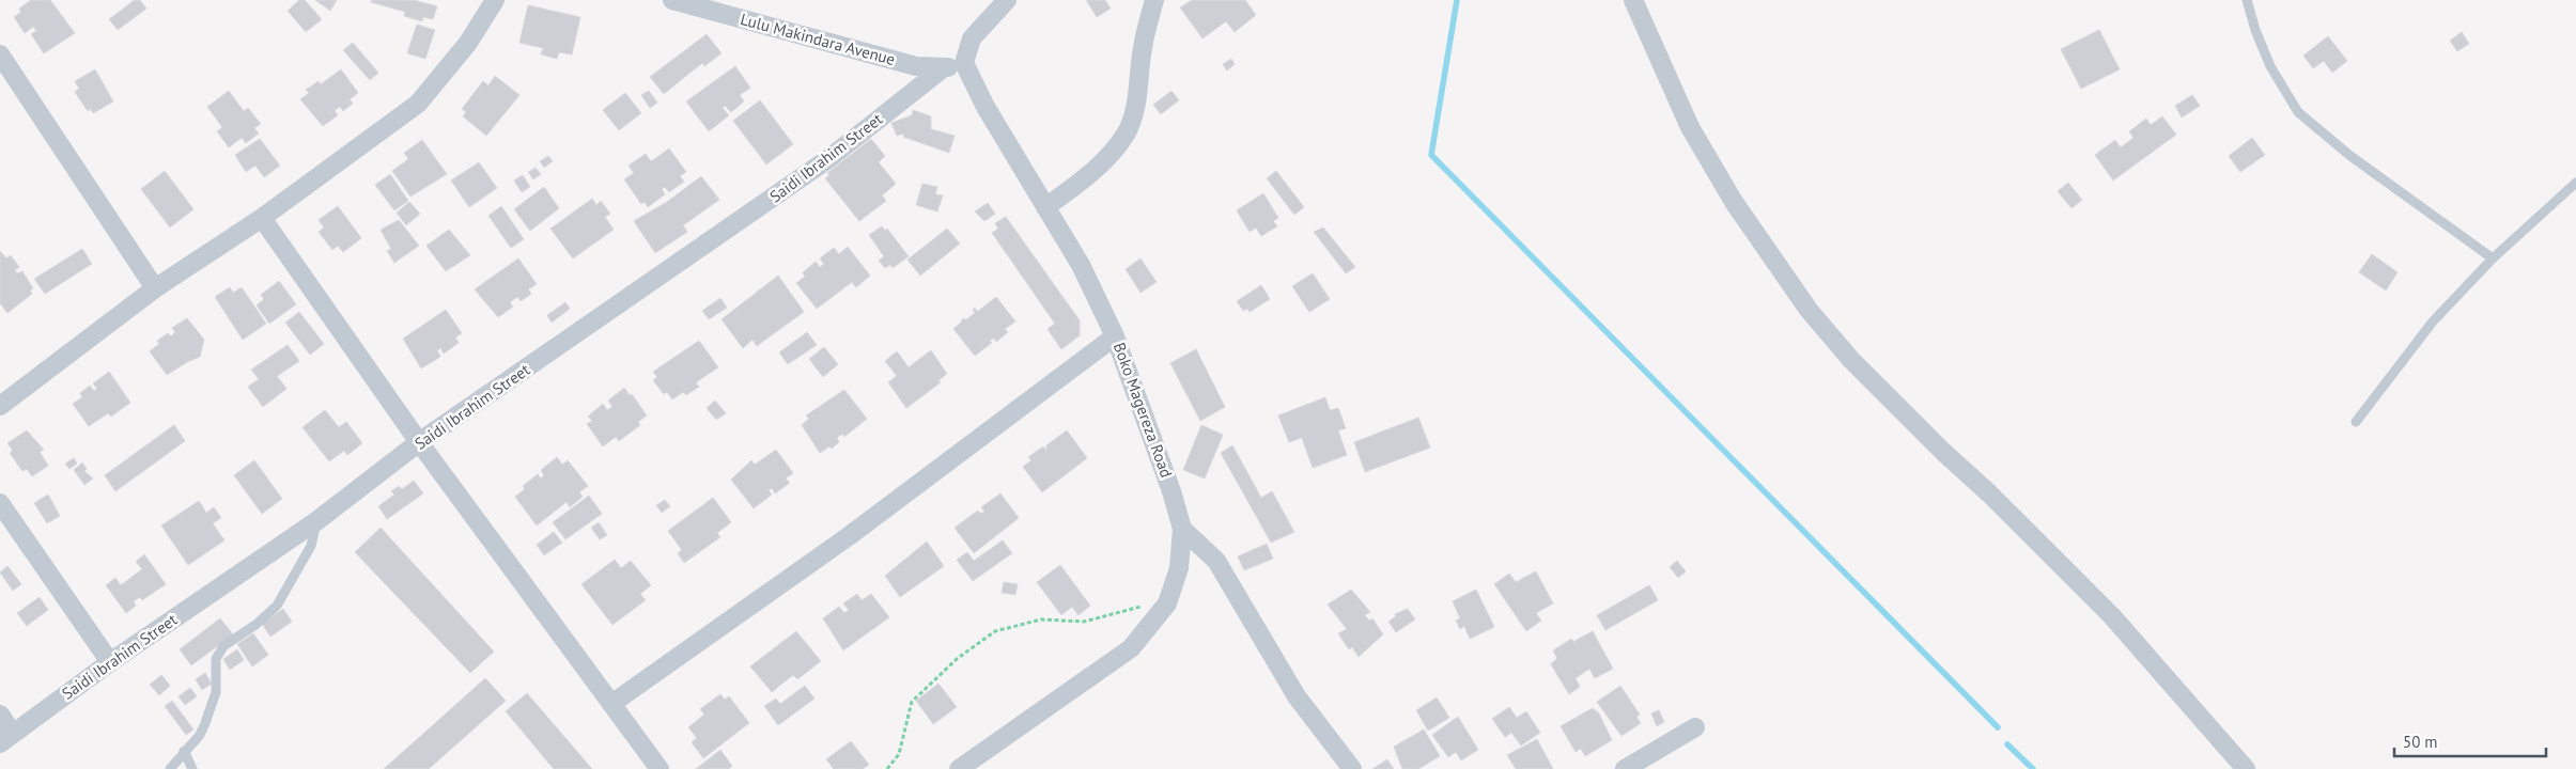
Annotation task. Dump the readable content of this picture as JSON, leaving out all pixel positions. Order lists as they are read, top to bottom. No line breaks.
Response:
{"streets":{"street":["Lulu Makindara Avenue","Saidi Ibrahim Street","Boko Magereza Road"]},"crossings":[["Lulu Makindara Avenue","Saidi Ibrahim Street"],["Lulu Makindara Avenue","Boko Magereza Road"]],"scale_bar":"50 m"}
